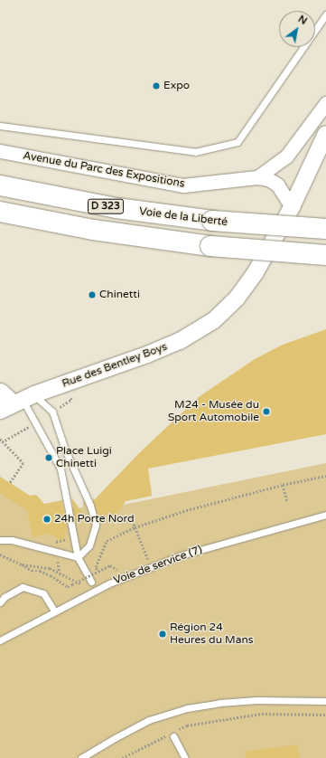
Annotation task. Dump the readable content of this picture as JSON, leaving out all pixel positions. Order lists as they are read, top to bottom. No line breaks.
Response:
{"streets":{"highway":["D 323","Voie de la Liberté"],"street":["Avenue du Parc des Expositions","Rue des Bentley Boys"],"lane":["Voie de service (7)"]},"places":["Expo","Chinetti","M24 - Musée du Sport Automobile","Place Luigi Chinetti","24h Porte Nord","Région 24 Heures du Mans"],"north":"top right"}
